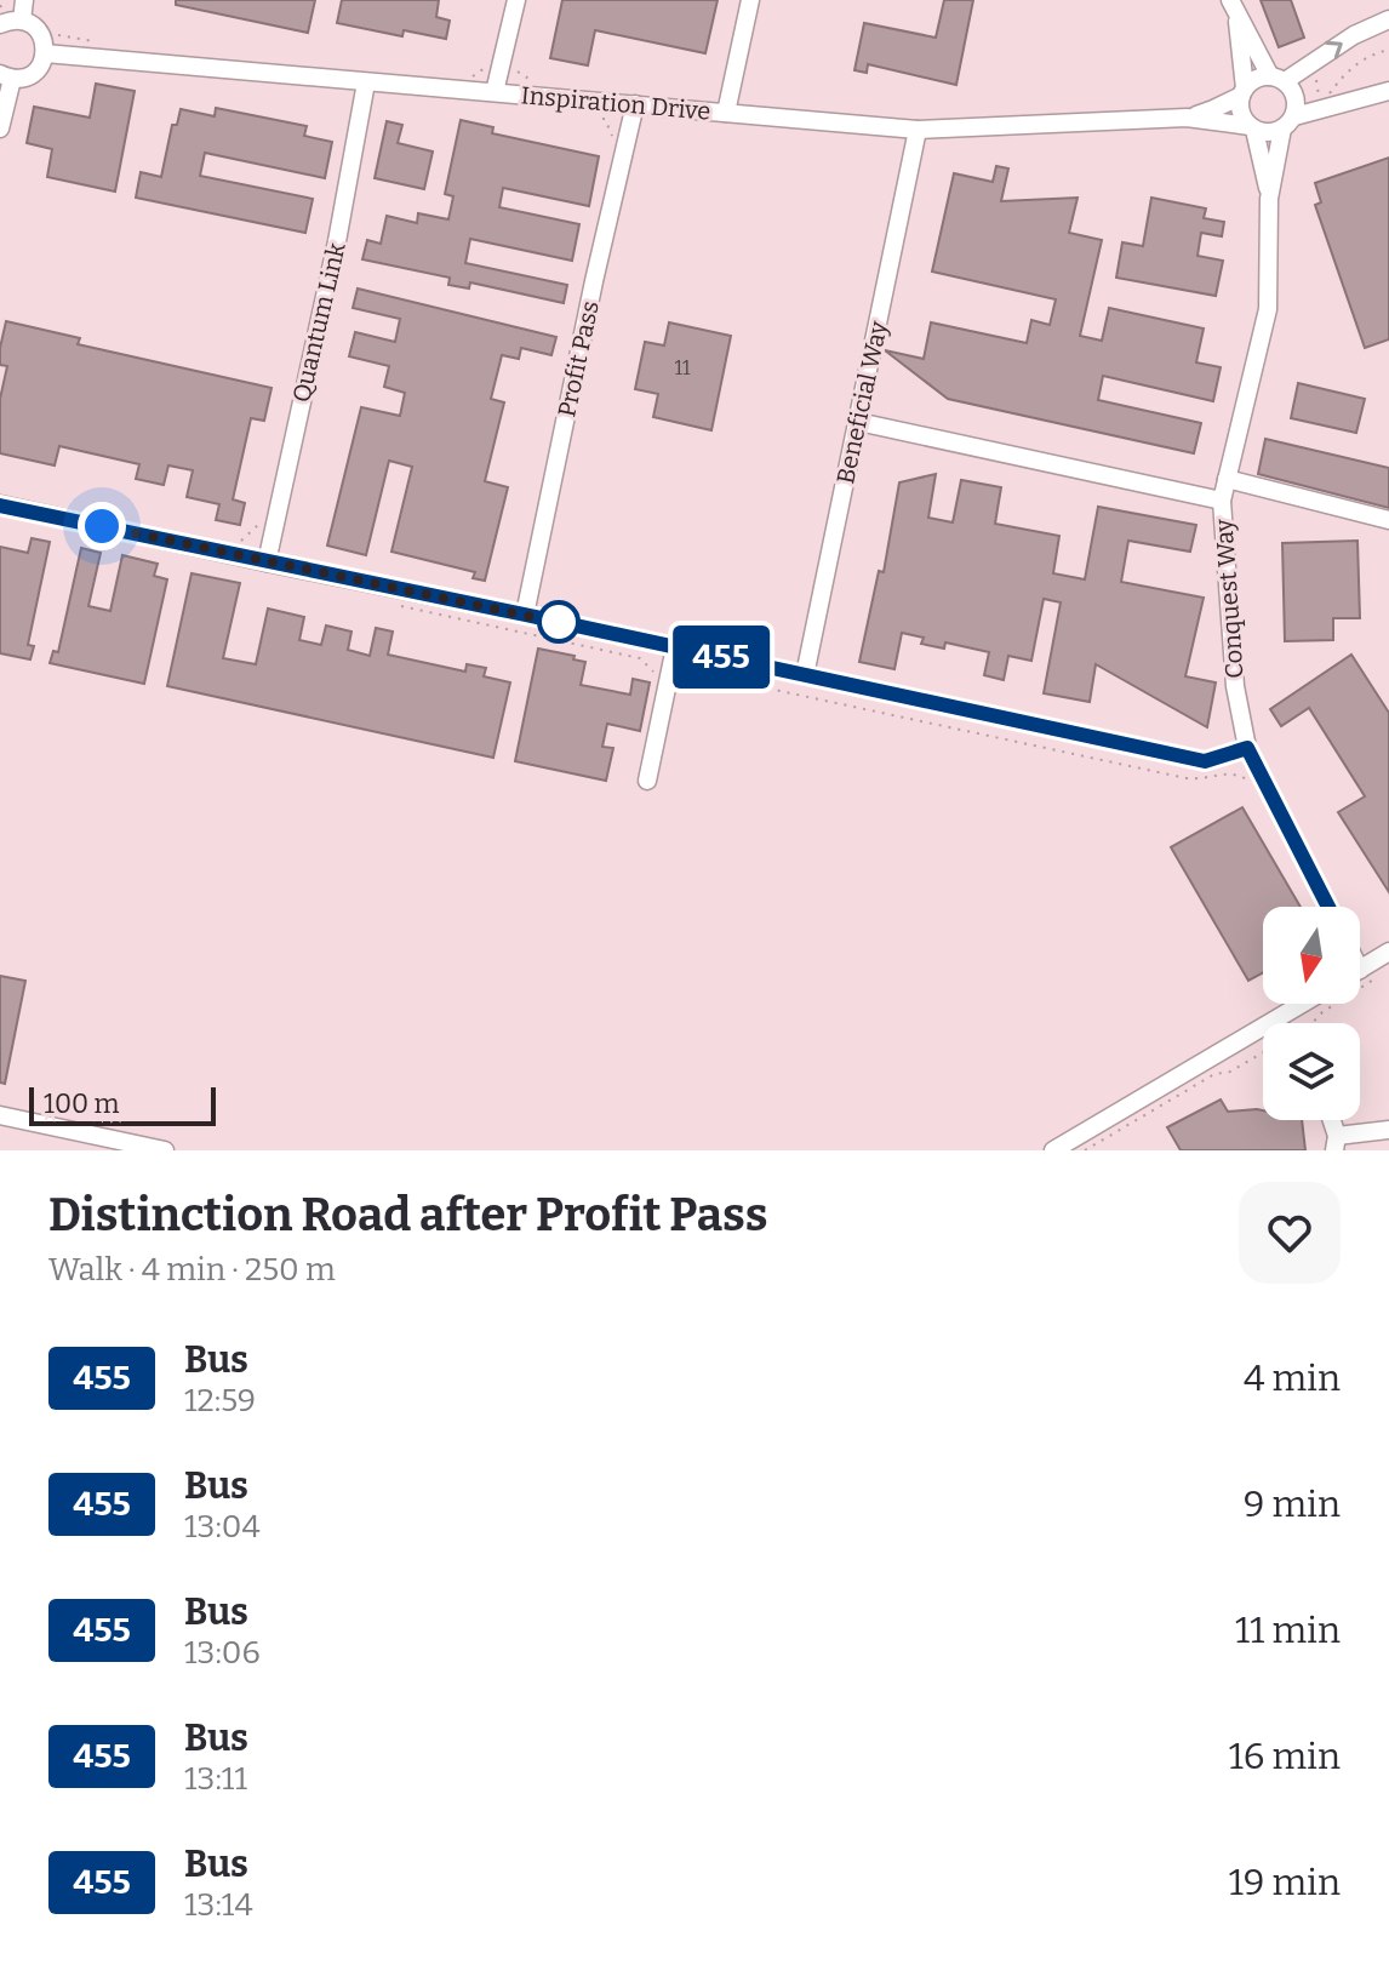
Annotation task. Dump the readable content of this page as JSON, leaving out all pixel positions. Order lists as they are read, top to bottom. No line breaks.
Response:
{"streets":{"street":["Inspiration Drive","Quantum Link","Profit Pass","Beneficial Way","Conquest Way"]},"crossings":[["Inspiration Drive","Quantum Link"],["Inspiration Drive","Profit Pass"],["Inspiration Drive","Beneficial Way"],["Inspiration Drive","Conquest Way"]],"lines":["bus line 455"],"house_numbers":["11"],"scale_bar":"100 m","north":"bottom","page":{"on_map":"455","scale":"100 m","heading":["Distinction Road after Profit Pass","Walk · 4 min · 250 m"],"list":[{"mark":"455","name":"Bus","note":"12:59","value":"4 min"},{"mark":"455","name":"Bus","note":"13:04","value":"9 min"},{"mark":"455","name":"Bus","note":"13:06","value":"11 min"},{"mark":"455","name":"Bus","note":"13:11","value":"16 min"},{"mark":"455","name":"Bus","note":"13:14","value":"19 min"}]}}
